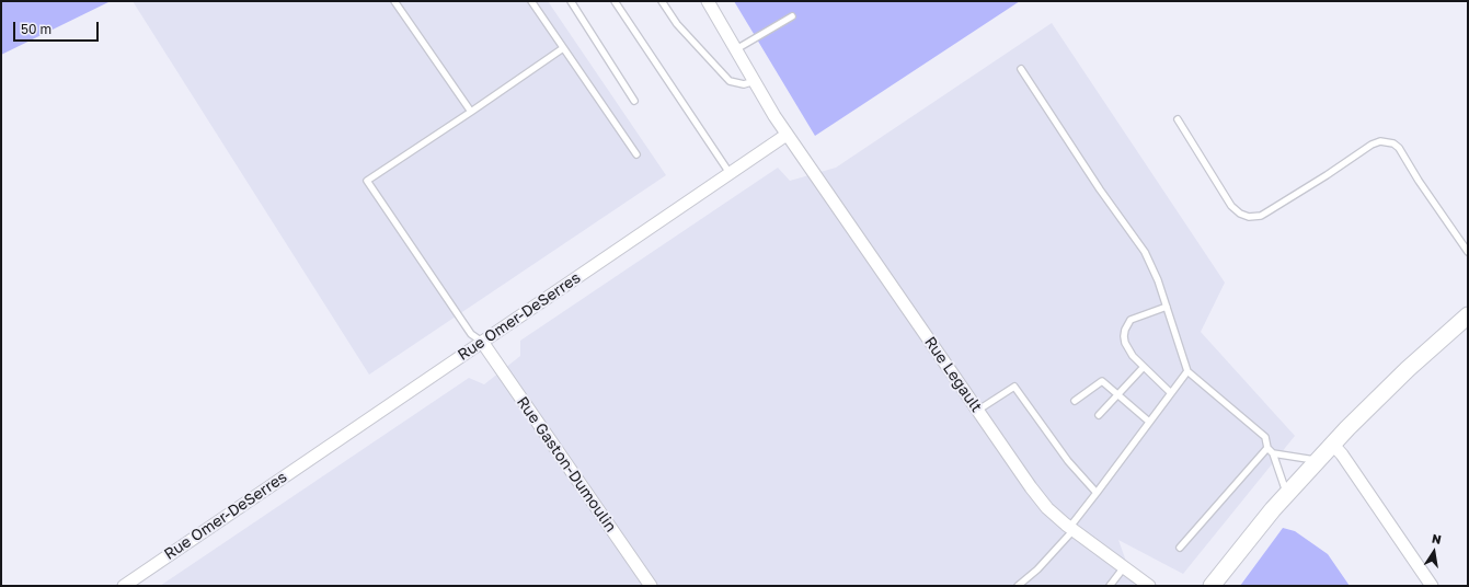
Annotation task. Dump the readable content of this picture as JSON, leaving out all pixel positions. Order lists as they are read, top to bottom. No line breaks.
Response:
{"streets":{"street":["Rue Omer-DeSerres","Rue Legault","Rue Gaston-Dumoulin"]},"crossings":[["Rue Omer-DeSerres","Rue Legault"],["Rue Omer-DeSerres","Rue Gaston-Dumoulin"]],"scale_bar":"50 m","north":"top"}
